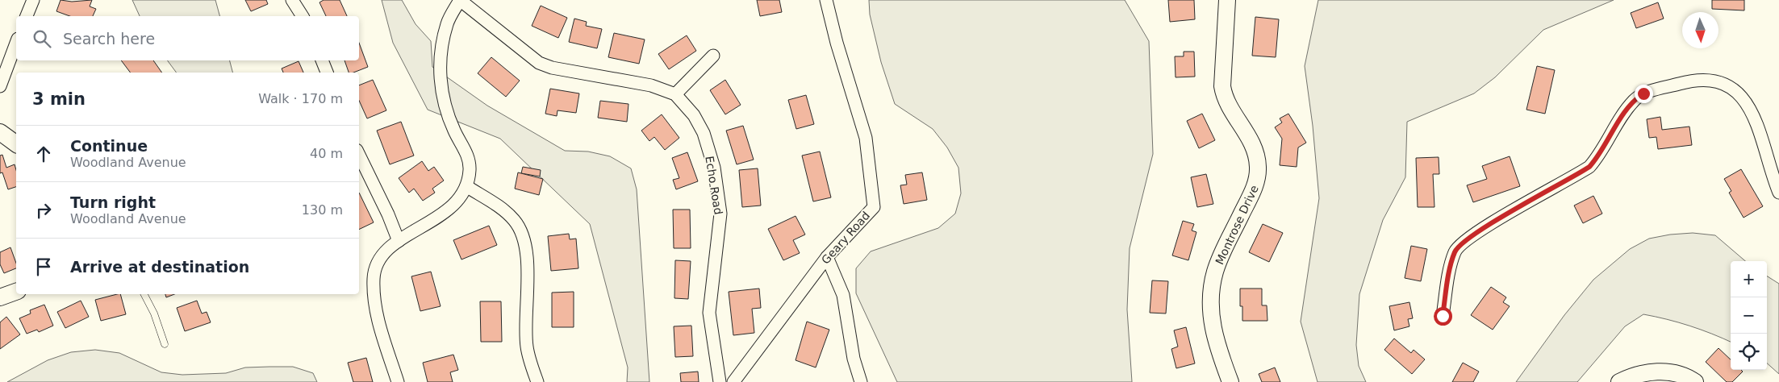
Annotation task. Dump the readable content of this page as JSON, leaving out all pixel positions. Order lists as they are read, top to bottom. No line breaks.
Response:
{"streets":{"street":["Echo Road","Montrose Drive","Geary Road"]},"north":"bottom","page":{"search":"Search here","heading":["3 min","Walk · 170 m"],"list":[["Continue","Woodland Avenue","40 m"],["Turn right","Woodland Avenue","130 m"],"Arrive at destination"],"map_buttons":["+","−"]}}
